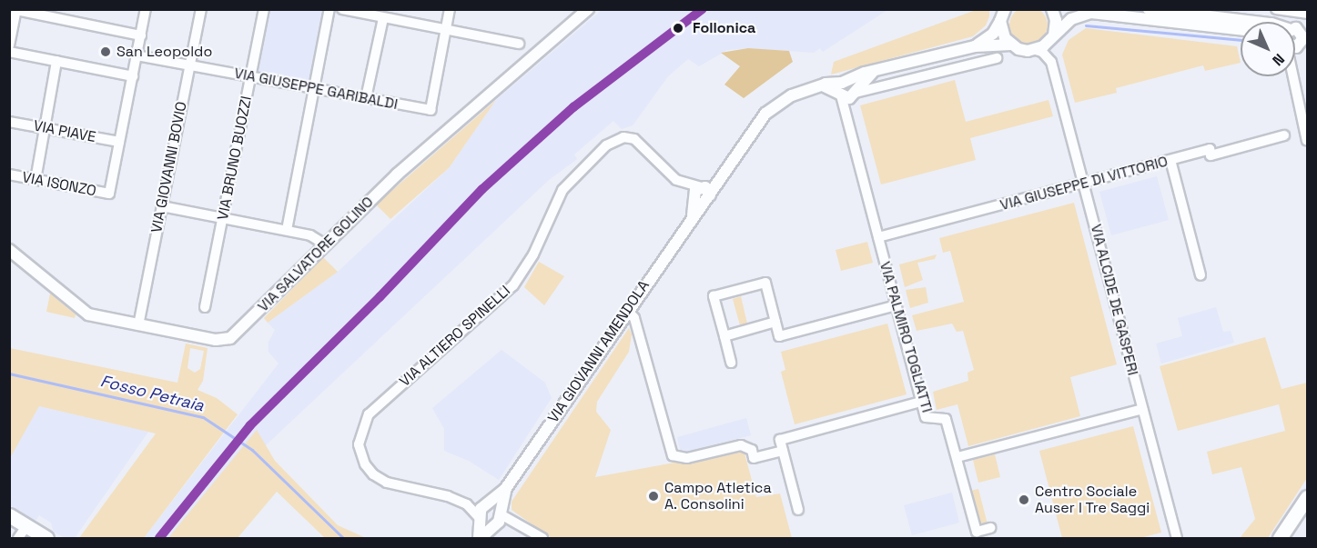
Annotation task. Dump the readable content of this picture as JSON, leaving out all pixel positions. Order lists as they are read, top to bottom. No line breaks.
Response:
{"streets":{"street":["VIA GIUSEPPE GARIBALDI","VIA PIAVE","VIA BRUNO BUOZZI","VIA GIOVANNI BOVIO","VIA GIUSEPPE DI VITTORIO","VIA ISONZO","VIA SALVATORE GOLINO","VIA ALCIDE DE GASPERI","VIA ALTIERO SPINELLI","VIA PALMIRO TOGLIATTI","VIA GIOVANNI AMENDOLA"]},"crossings":[["VIA GIUSEPPE GARIBALDI","VIA BRUNO BUOZZI"],["VIA GIUSEPPE GARIBALDI","VIA GIOVANNI BOVIO"],["VIA PIAVE","VIA ISONZO"],["VIA GIOVANNI BOVIO","VIA SALVATORE GOLINO"],["VIA GIUSEPPE DI VITTORIO","VIA ALCIDE DE GASPERI"],["VIA GIUSEPPE DI VITTORIO","VIA PALMIRO TOGLIATTI"],["VIA ALTIERO SPINELLI","VIA GIOVANNI AMENDOLA"],["VIA PALMIRO TOGLIATTI","VIA GIOVANNI AMENDOLA"]],"water":["Fosso Petraia"],"places":["Follonica","San Leopoldo","Campo Atletica A. Consolini","Centro Sociale Auser I Tre Saggi"],"north":"bottom right"}
